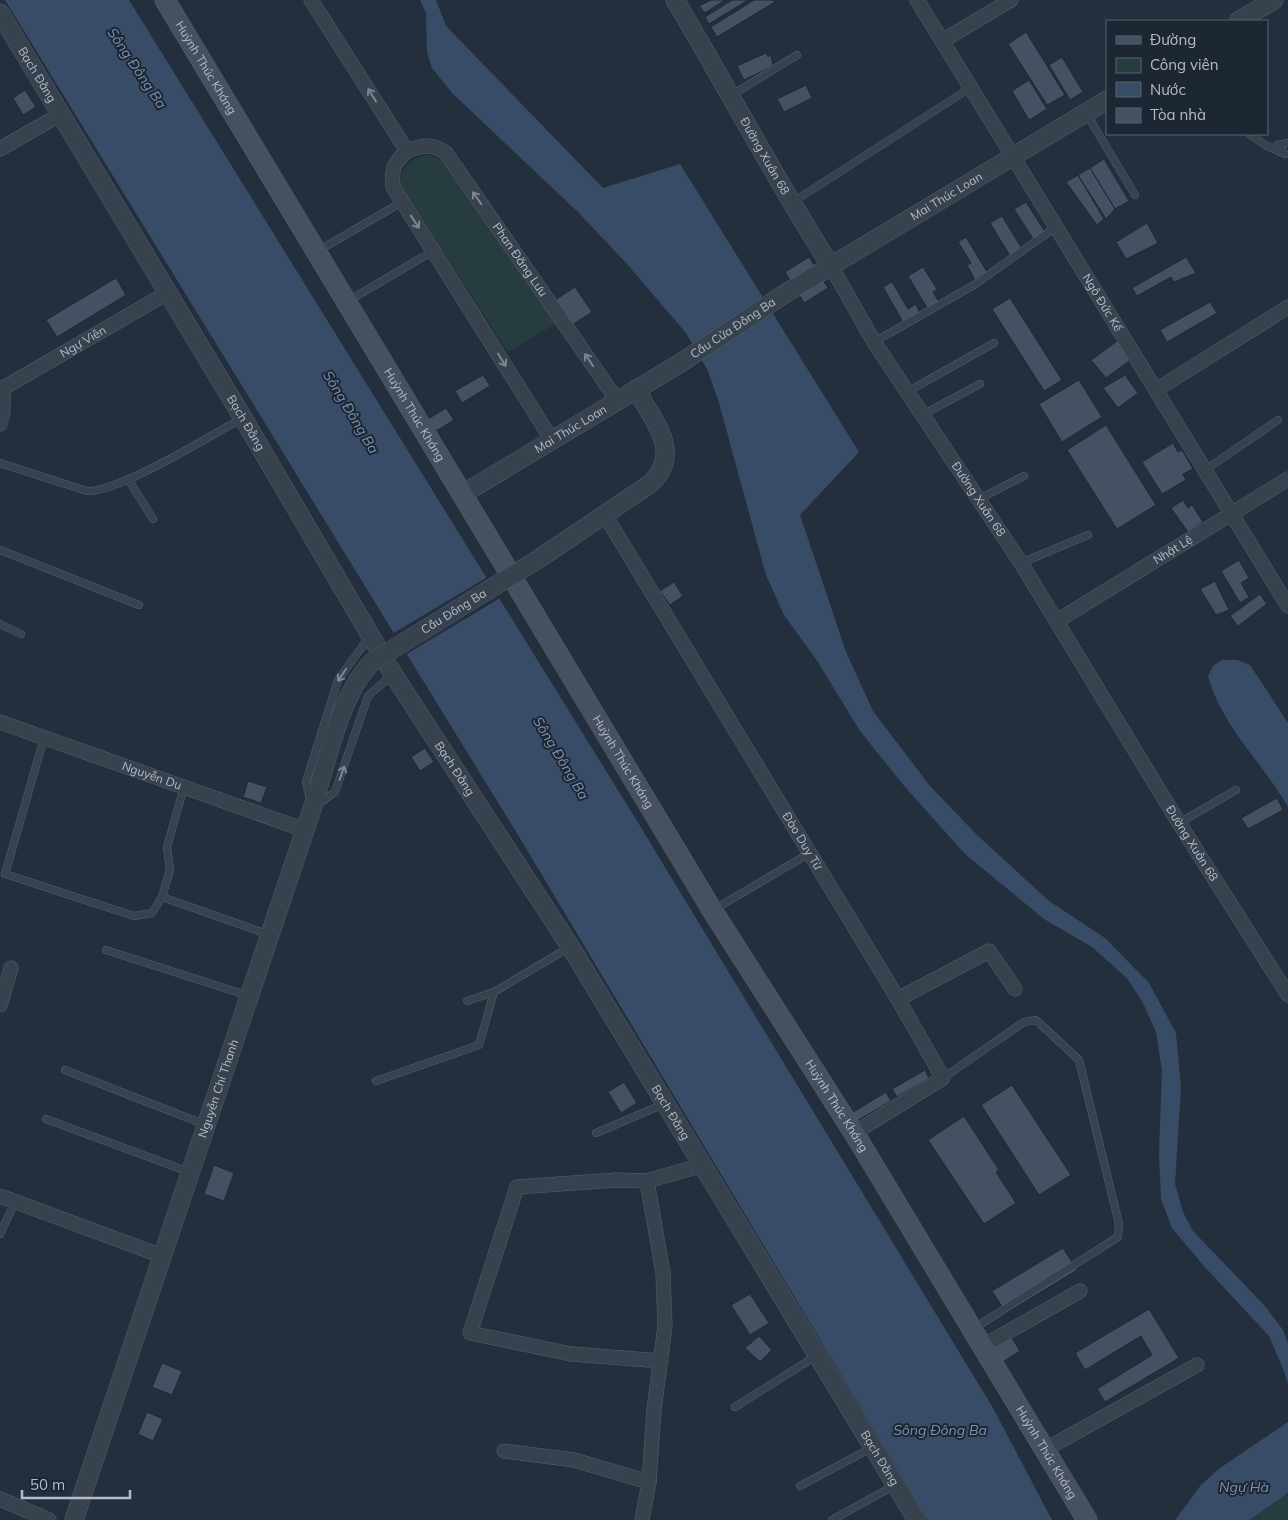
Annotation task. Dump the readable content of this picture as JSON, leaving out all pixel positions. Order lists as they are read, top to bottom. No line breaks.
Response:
{"streets":{"main road":["Huỳnh Thúc Kháng"],"street":["Bạch Đằng","Đường Xuân 68","Mai Thúc Loan","Phan Đăng Lưu","Ngô Đức Kế","Cầu Cửa Đông Ba","Ngự Viên","Nhật Lệ","Cầu Đông Ba","Nguyễn Du","Đào Duy Từ","Nguyễn Chí Thanh"]},"crossings":[["Huỳnh Thúc Kháng","Mai Thúc Loan"],["Bạch Đằng","Ngự Viên"],["Đường Xuân 68","Mai Thúc Loan"],["Đường Xuân 68","Nhật Lệ"],["Mai Thúc Loan","Phan Đăng Lưu"],["Mai Thúc Loan","Ngô Đức Kế"],["Mai Thúc Loan","Cầu Cửa Đông Ba"],["Ngô Đức Kế","Nhật Lệ"],["Cầu Đông Ba","Đào Duy Từ"],["Cầu Đông Ba","Nguyễn Chí Thanh"],["Nguyễn Du","Nguyễn Chí Thanh"]],"water":["Sông Đông Ba","Ngự Hà"],"legend":["Đường","Công viên","Nước","Tòa nhà"],"scale_bar":"50 m"}
